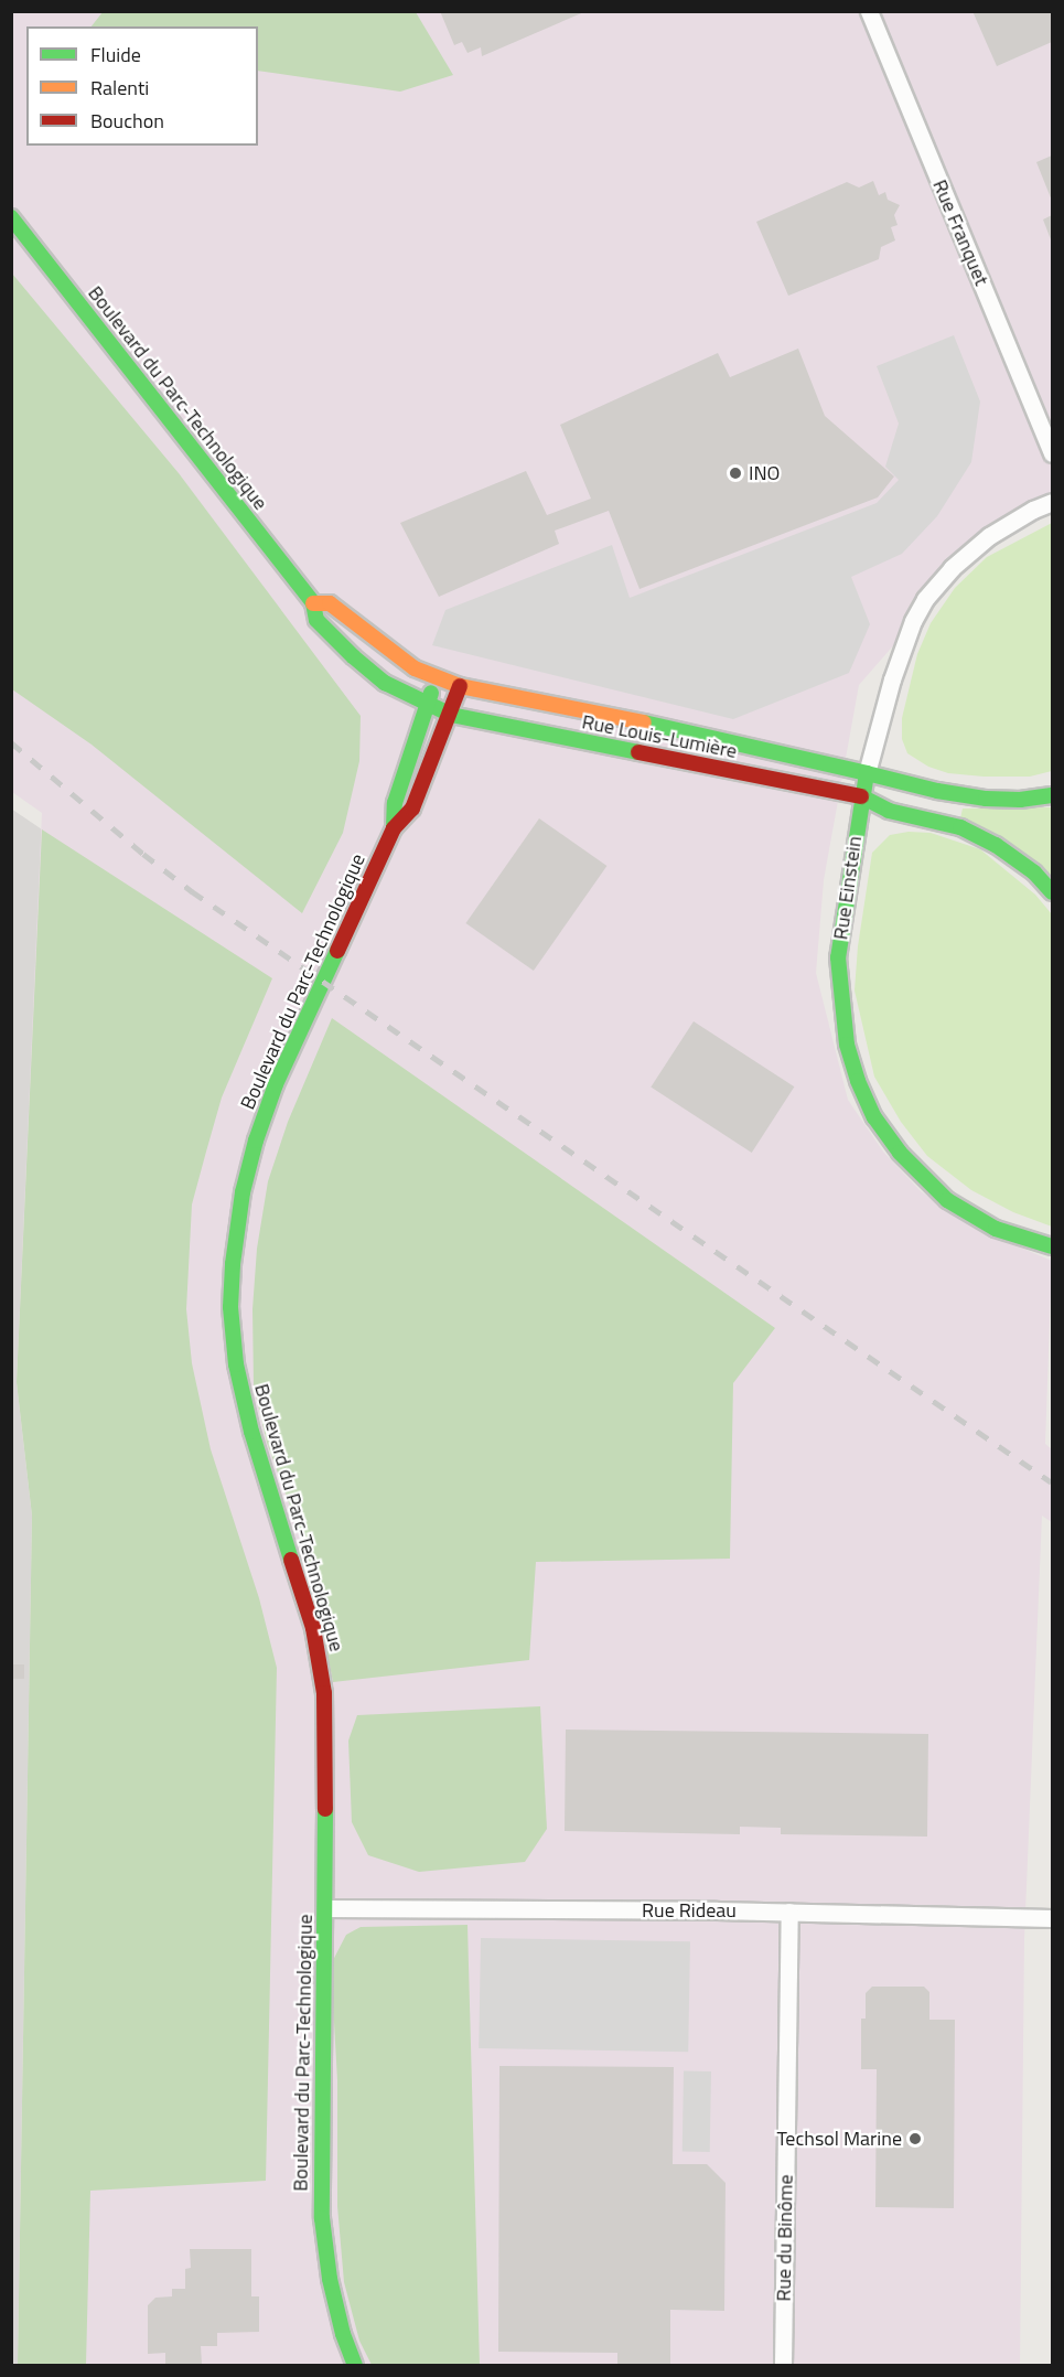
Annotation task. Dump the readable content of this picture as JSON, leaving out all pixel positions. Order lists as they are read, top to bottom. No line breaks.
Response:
{"streets":{"main road":["Boulevard du Parc-Technologique","Rue Louis-Lumière","Rue Einstein"],"street":["Rue Franquet","Rue Rideau","Rue du Binôme"]},"crossings":[["Boulevard du Parc-Technologique","Rue Louis-Lumière"],["Boulevard du Parc-Technologique","Rue Rideau"],["Rue Louis-Lumière","Rue Einstein"],["Rue Rideau","Rue du Binôme"]],"places":["INO","Techsol Marine"],"legend":["Fluide","Ralenti","Bouchon"]}
